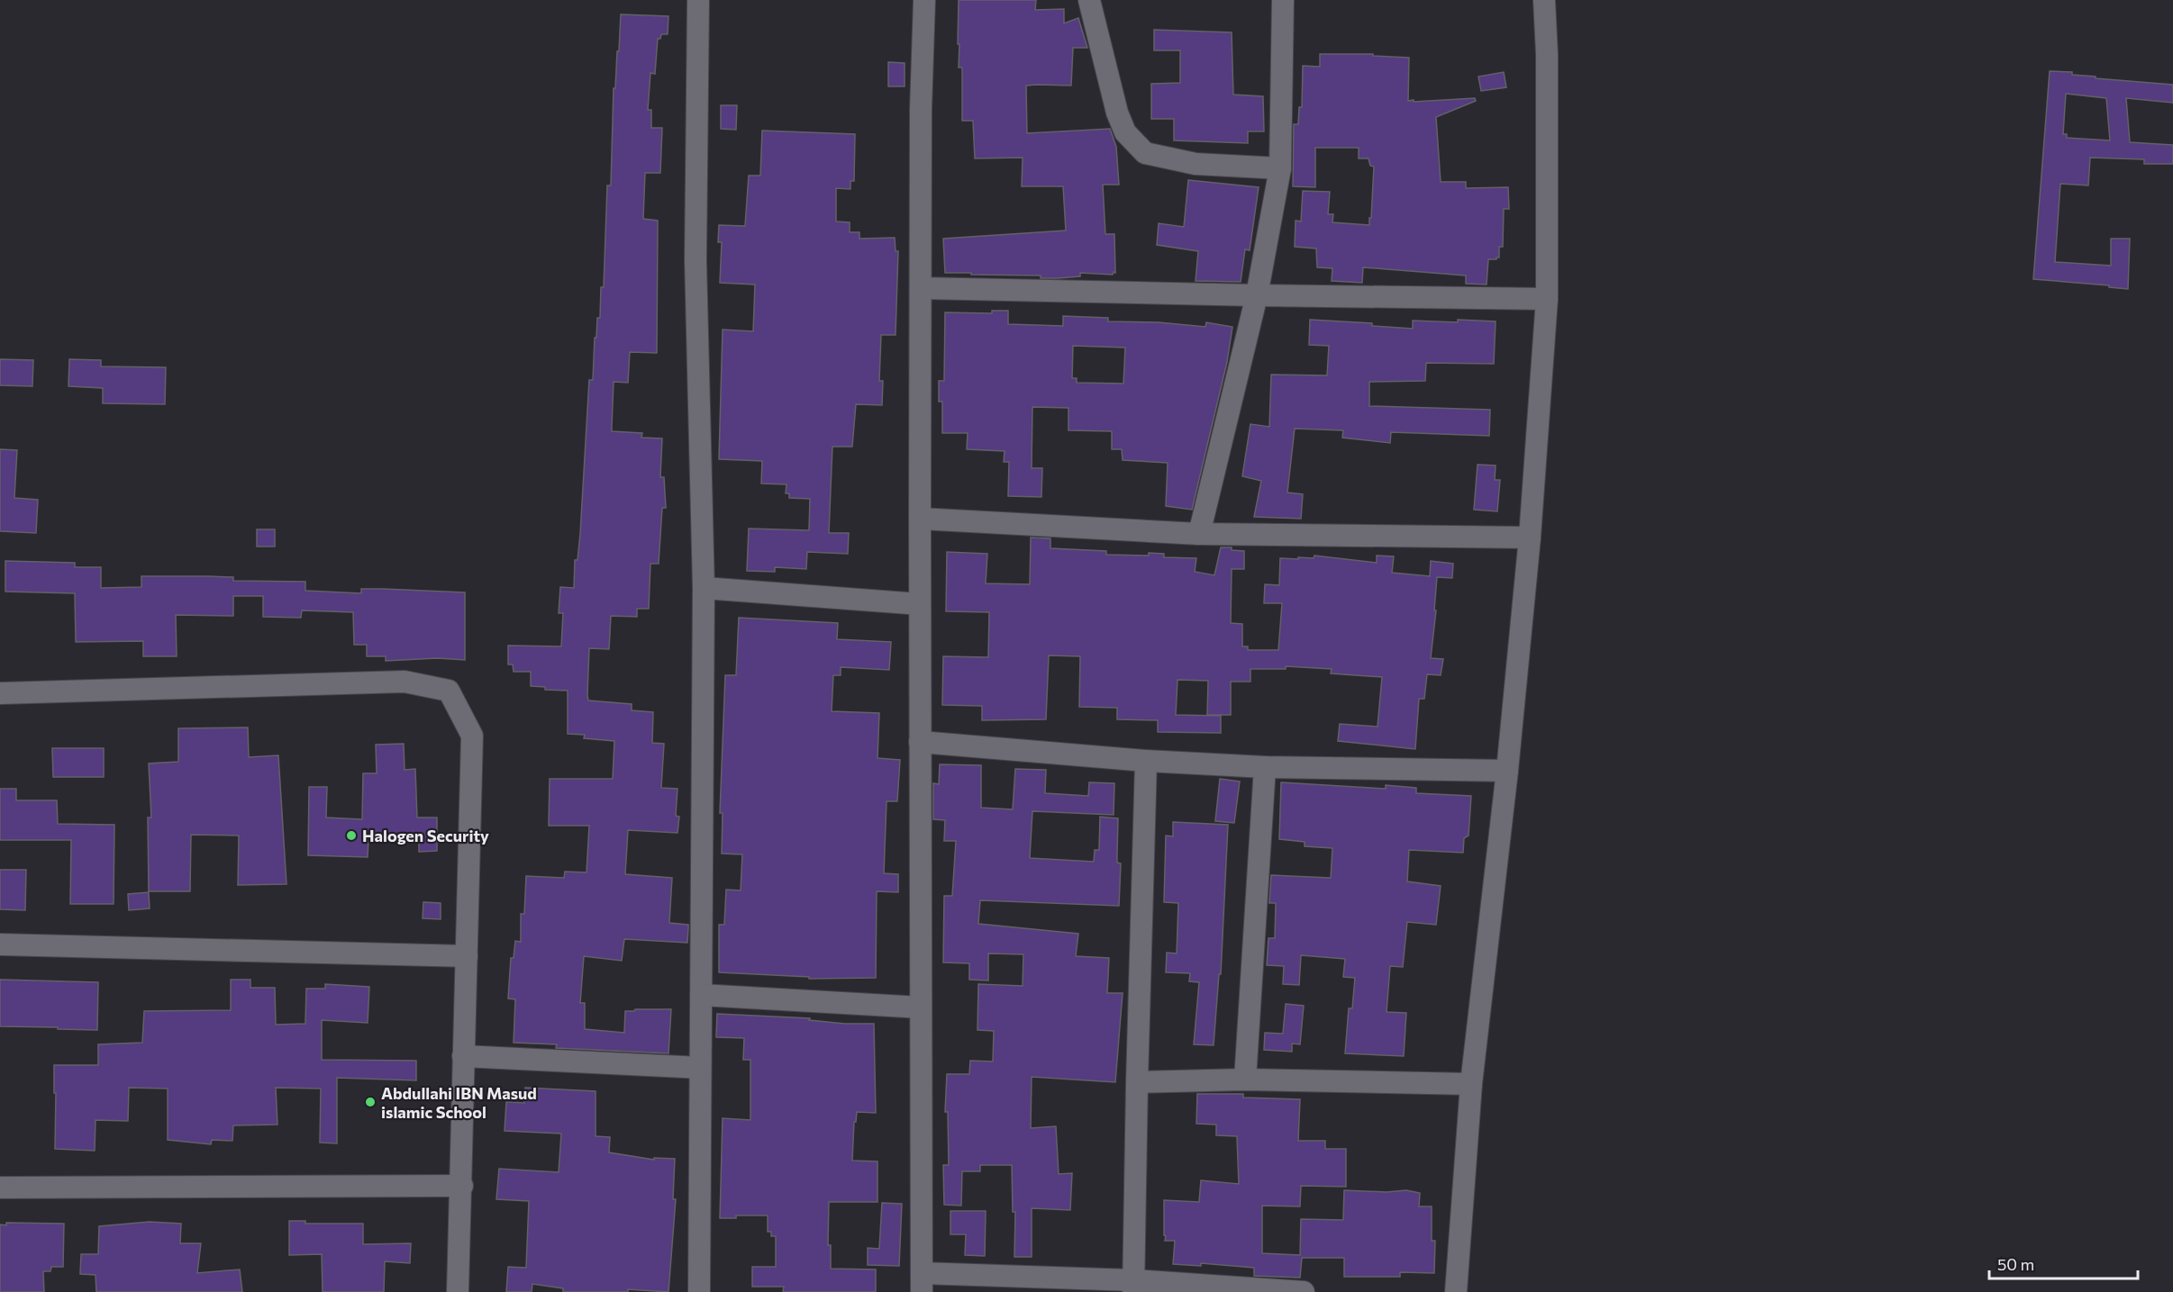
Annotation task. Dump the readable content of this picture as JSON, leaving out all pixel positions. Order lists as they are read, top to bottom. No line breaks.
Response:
{"places":["Halogen Security","Abdullahi IBN Masud islamic School"],"scale_bar":"50 m"}
